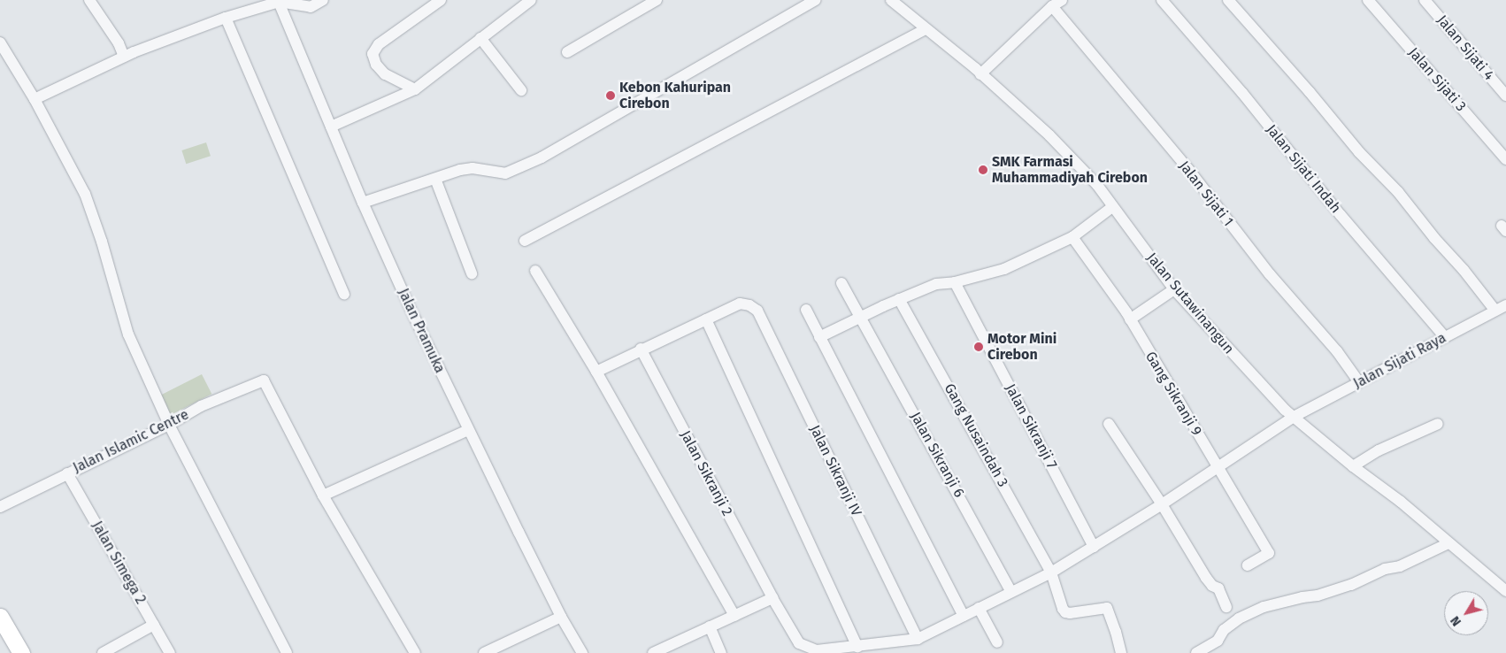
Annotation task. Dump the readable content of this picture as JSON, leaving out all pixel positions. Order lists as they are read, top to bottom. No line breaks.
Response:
{"streets":{"street":["Jalan Sijati 4","Jalan Sijati 3","Jalan Sijati Indah","Jalan Sijati 1","Jalan Sutawinangun","Jalan Pramuka","Jalan Sijati Raya","Gang Sikranji 9","Jalan Sikranji 7","Gang Nusaindah 3","Jalan Islamic Centre","Jalan Sikranji 6","Jalan Sikranji IV","Jalan Sikranji 2","Jalan Simega 2"]},"crossings":[["Jalan Sijati Indah","Jalan Sijati Raya"],["Jalan Sijati 1","Jalan Sijati Raya"],["Jalan Sutawinangun","Jalan Sijati Raya"],["Jalan Sijati Raya","Gang Sikranji 9"],["Jalan Sijati Raya","Jalan Sikranji 7"],["Jalan Sijati Raya","Gang Nusaindah 3"],["Jalan Sijati Raya","Jalan Sikranji 6"],["Jalan Sijati Raya","Jalan Sikranji IV"],["Jalan Sijati Raya","Jalan Sikranji 2"],["Jalan Islamic Centre","Jalan Simega 2"]],"places":["Kebon Kahuripan Cirebon","SMK Farmasi Muhammadiyah Cirebon","Motor Mini Cirebon"],"north":"bottom left"}
